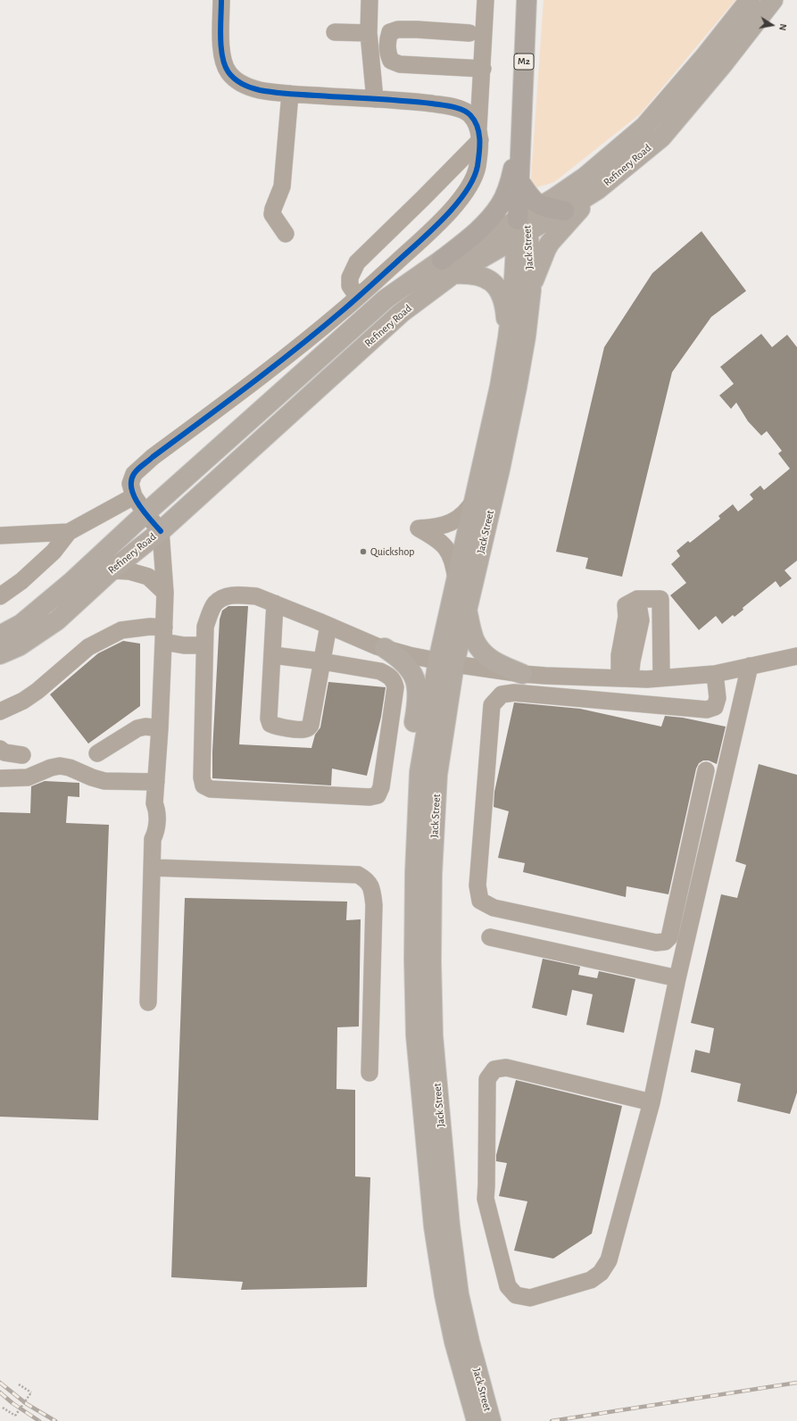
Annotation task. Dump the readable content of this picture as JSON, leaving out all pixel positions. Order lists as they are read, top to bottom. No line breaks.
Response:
{"streets":{"highway":["M2"],"main road":["Refinery Road","Jack Street"]},"crossings":[["Refinery Road","Jack Street"]],"places":["Quickshop"],"north":"right"}
